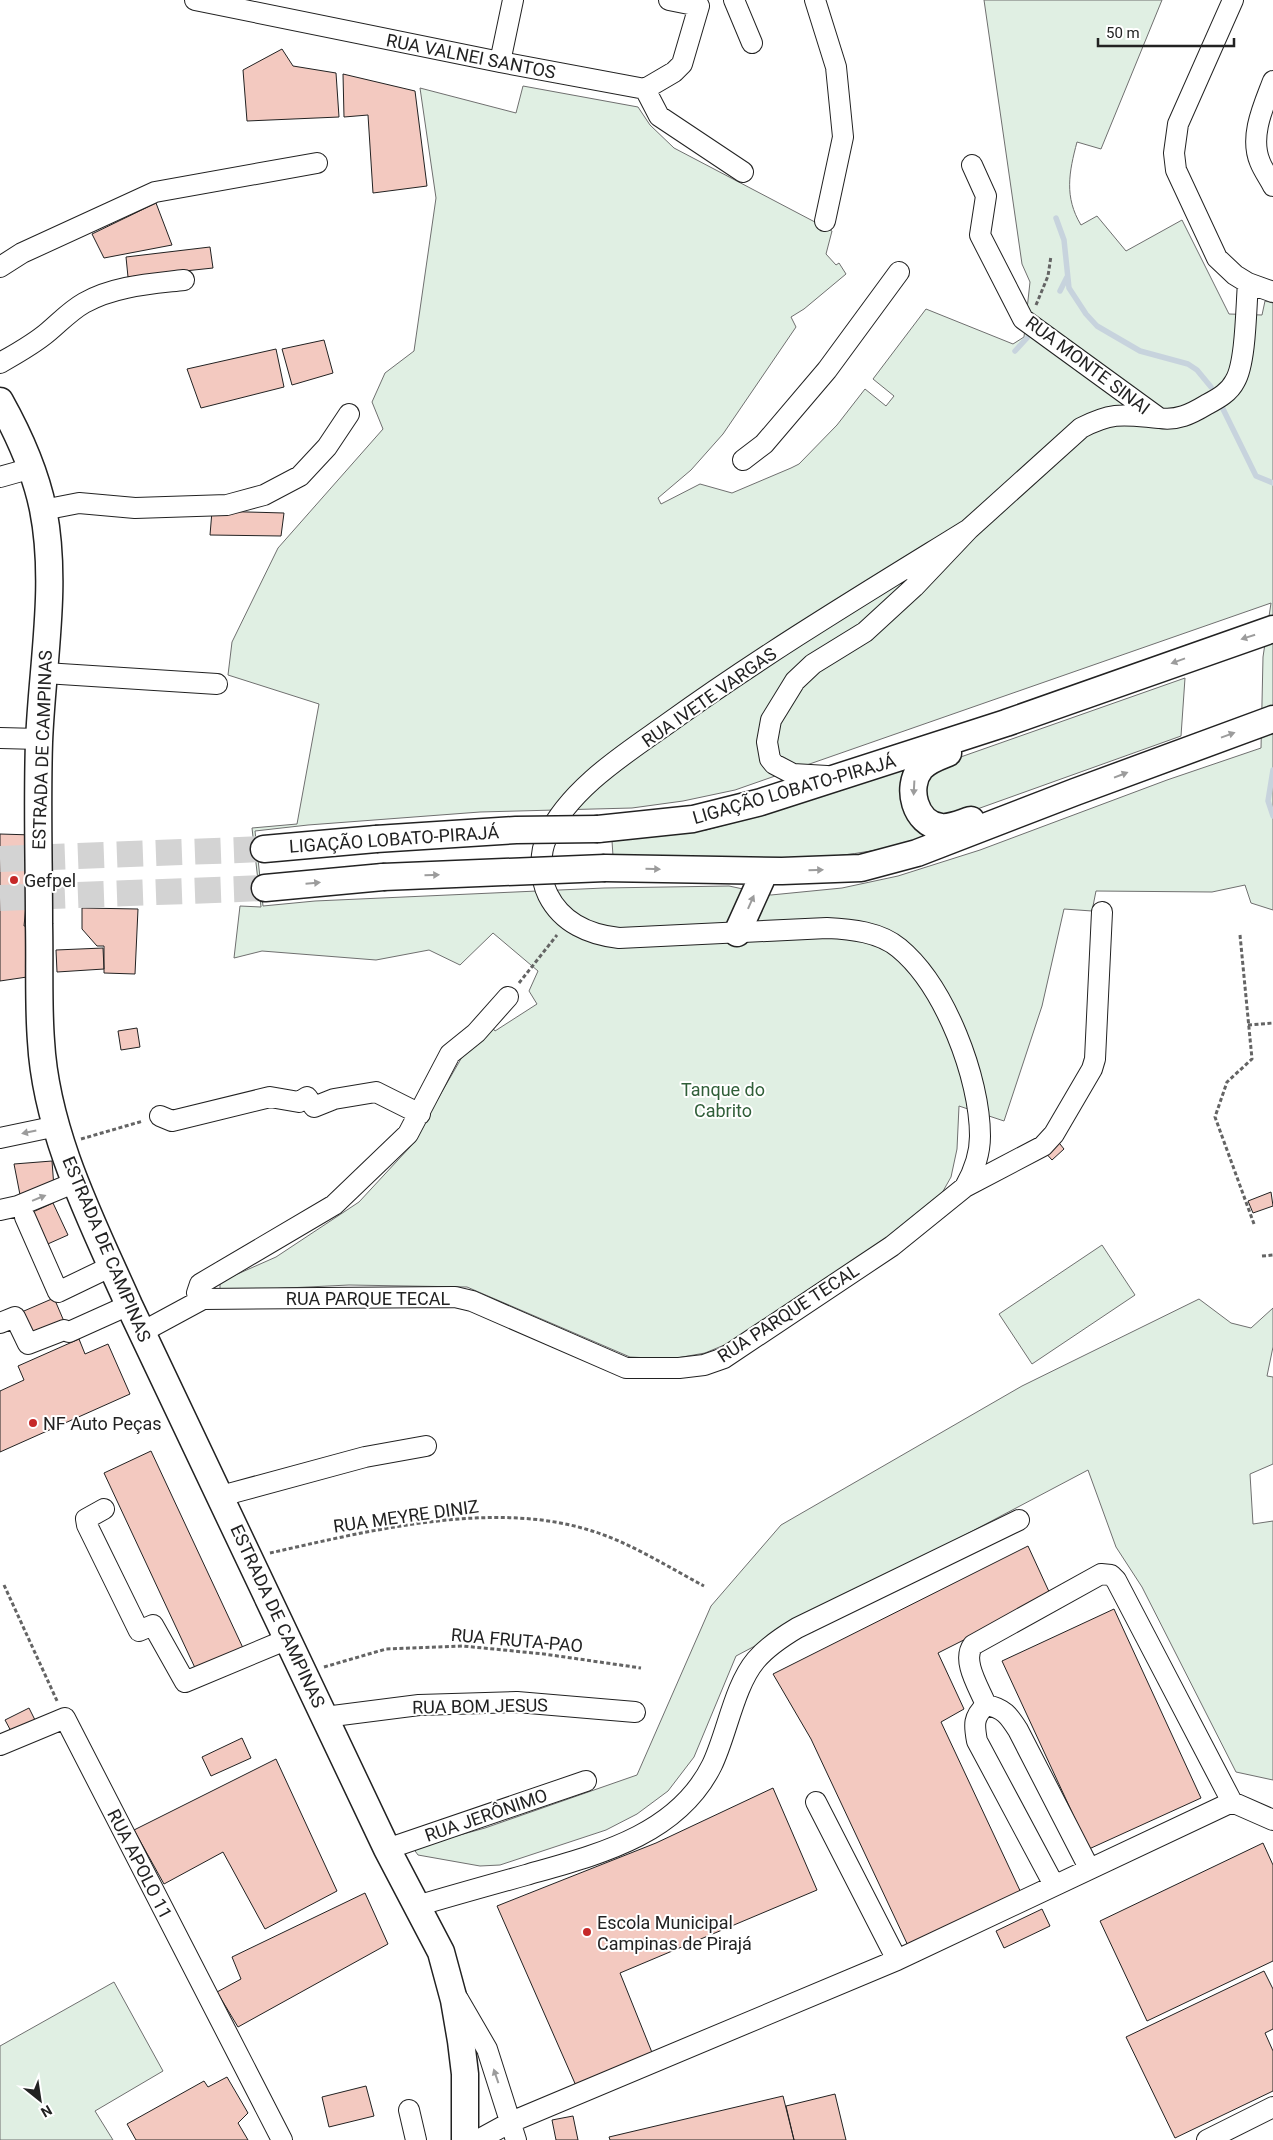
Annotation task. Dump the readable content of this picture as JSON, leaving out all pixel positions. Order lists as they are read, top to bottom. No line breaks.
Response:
{"streets":{"main road":["ESTRADA DE CAMPINAS","LIGAÇÃO LOBATO-PIRAJÁ"],"street":["RUA VALNEI SANTOS","RUA MONTE SINAI","RUA IVETE VARGAS","RUA PARQUE TECAL","RUA BOM JESUS","RUA JERÔNIMO","RUA APOLO 11"],"path":["RUA MEYRE DINIZ","RUA FRUTA-PAO"]},"crossings":[["RUA MONTE SINAI","RUA IVETE VARGAS"],["RUA IVETE VARGAS","LIGAÇÃO LOBATO-PIRAJÁ"],["RUA IVETE VARGAS","RUA PARQUE TECAL"],["ESTRADA DE CAMPINAS","RUA PARQUE TECAL"],["ESTRADA DE CAMPINAS","RUA MEYRE DINIZ"],["ESTRADA DE CAMPINAS","RUA FRUTA-PAO"],["ESTRADA DE CAMPINAS","RUA BOM JESUS"],["ESTRADA DE CAMPINAS","RUA JERÔNIMO"]],"parks":["Tanque do Cabrito"],"places":["Gefpel","NF Auto Peças","Escola Municipal Campinas de Pirajá"],"scale_bar":"50 m","north":"bottom right"}
